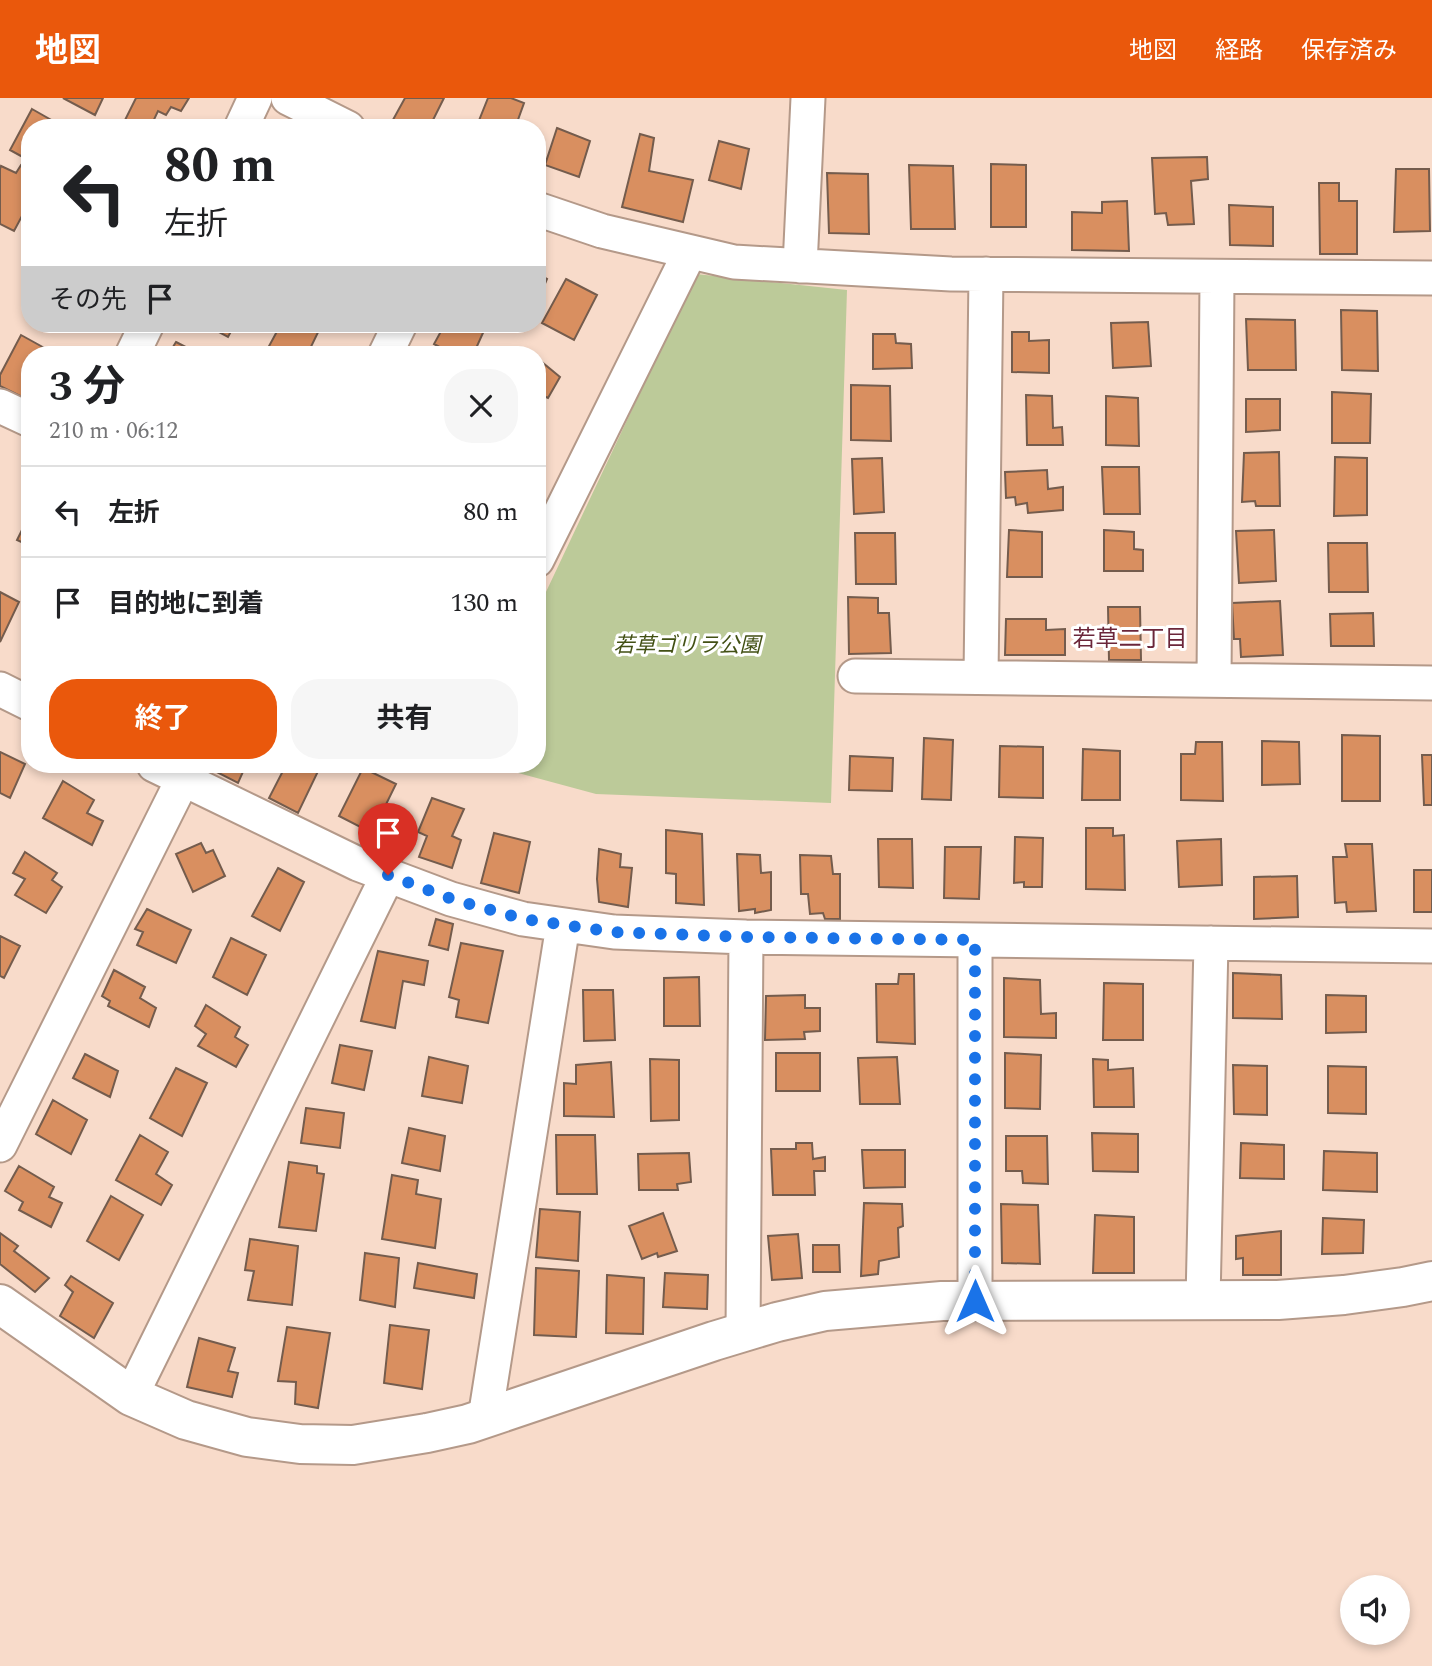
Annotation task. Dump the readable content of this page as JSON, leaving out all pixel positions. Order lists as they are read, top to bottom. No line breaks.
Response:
{"districts":["若草二丁目"],"parks":["若草ゴリラ公園"],"page":{"header":"地図","nav":["地図","経路","保存済み"],"turn":["80 m","左折"],"then":"その先","heading":["3 分","210 m · 06:12"],"list":[{"name":"左折","value":"80 m"},{"name":"目的地に到着","value":"130 m"}],"buttons":["終了","共有"]}}
